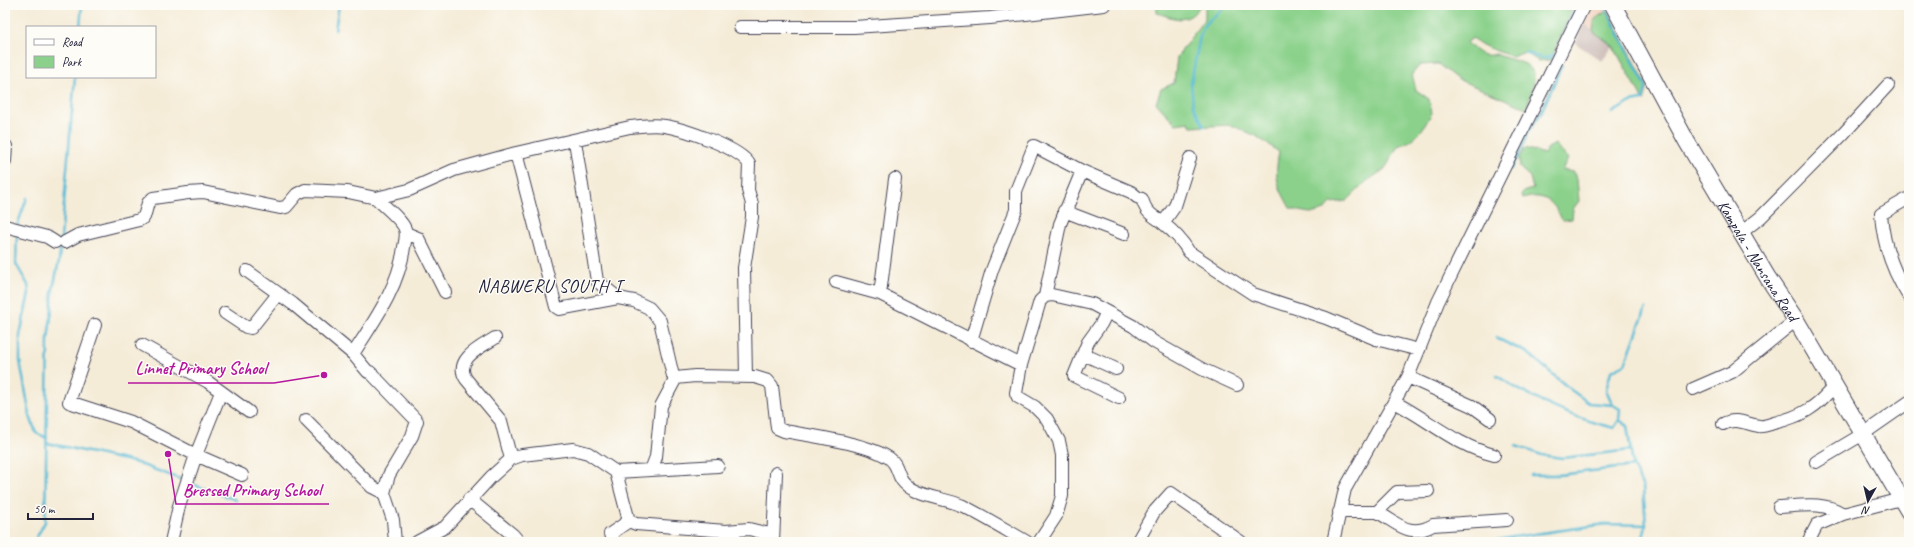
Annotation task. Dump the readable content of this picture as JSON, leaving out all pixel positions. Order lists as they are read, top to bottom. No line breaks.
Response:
{"streets":{"main road":["Kampala - Nansana Road"]},"districts":["NABWERU SOUTH I"],"places":["Linnet Primary School","Bressed Primary School"],"legend":["Road","Park"],"scale_bar":"50 m","north":"bottom"}
